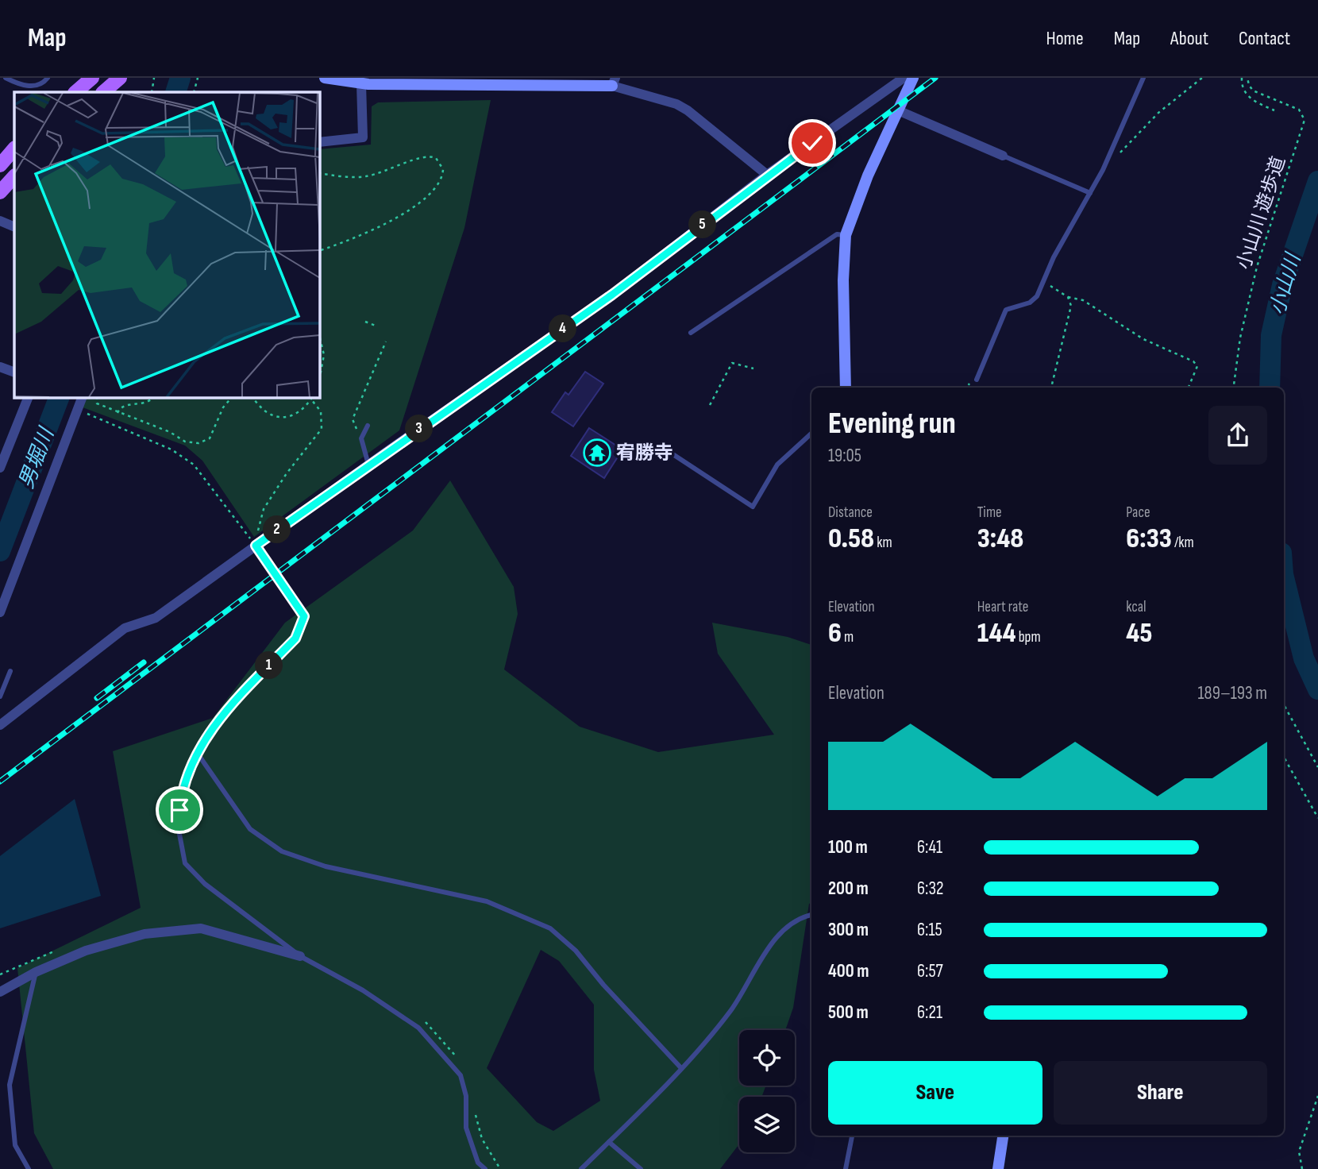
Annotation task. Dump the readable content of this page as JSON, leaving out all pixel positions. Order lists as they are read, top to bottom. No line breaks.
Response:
{"streets":{"path":["小山川 遊歩道"]},"water":["小山川","男堀川"],"places":{"temple":["宥勝寺"]},"page":{"header":"Map","nav":["Home","Map","About","Contact"],"pins":["5","4","3","2","1"],"heading":["Evening run","19:05"],"stats":[["Distance","0.58 km"],["Time","3:48"],["Pace","6:33 /km"],["Elevation","6 m"],["Heart rate","144 bpm"],["kcal","45"]],"chart":["Elevation","189–193 m"],"list":[{"name":"100 m","note":"6:41"},{"name":"200 m","note":"6:32"},{"name":"300 m","note":"6:15"},{"name":"400 m","note":"6:57"},{"name":"500 m","note":"6:21"}],"buttons":["Save","Share"]}}
